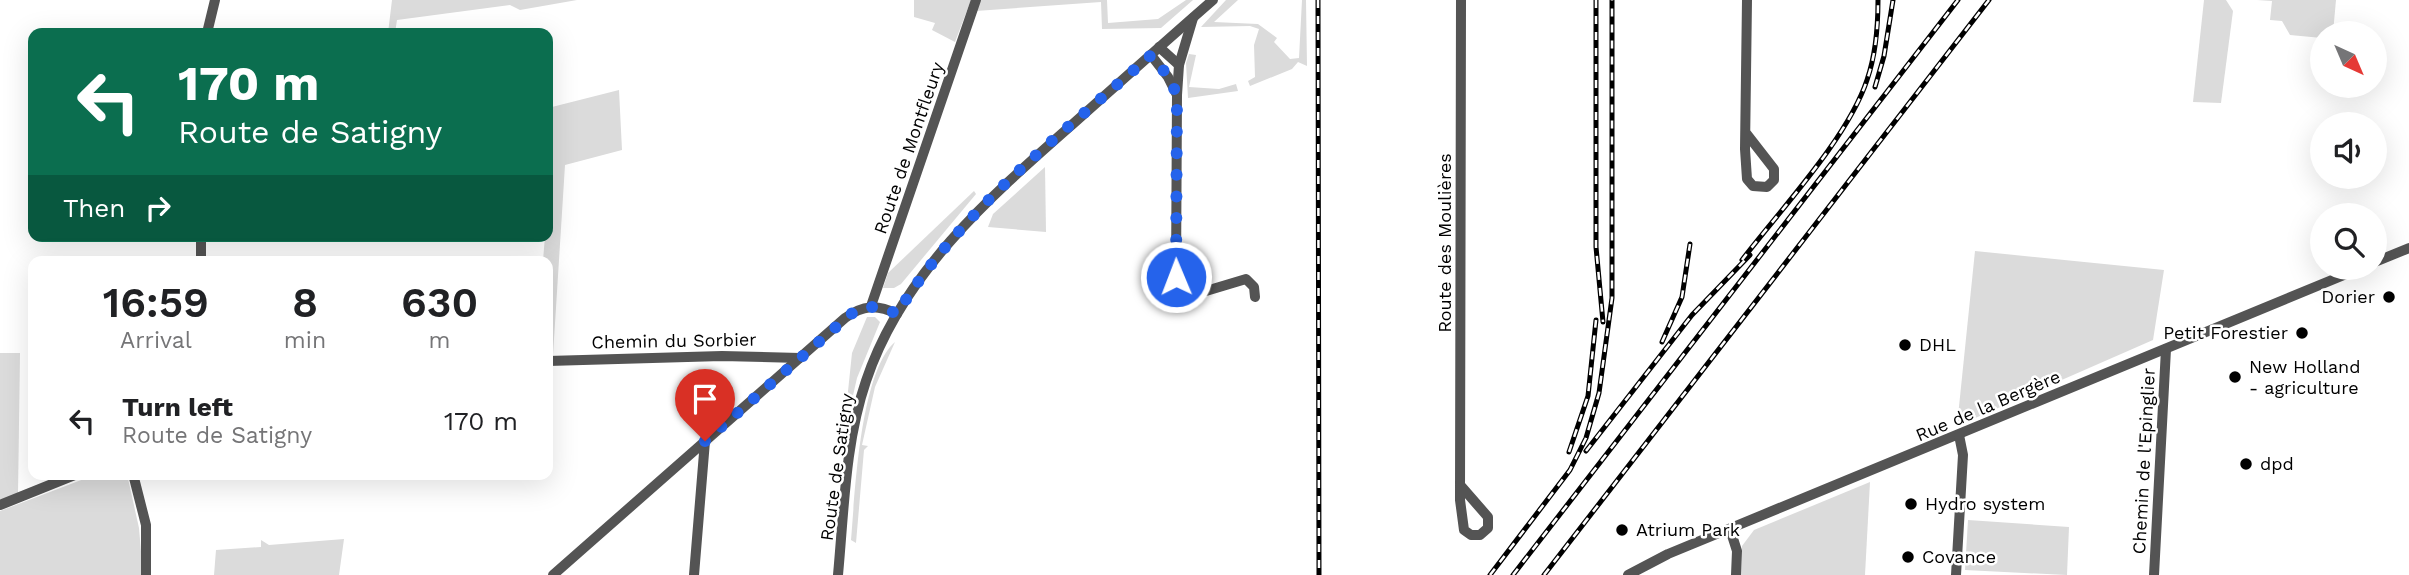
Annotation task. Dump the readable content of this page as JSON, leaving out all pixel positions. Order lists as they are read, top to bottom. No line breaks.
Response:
{"streets":{"street":["Route de Montfleury","Route des Moulières","Chemin du Sorbier","Rue de la Bergère","Chemin de l'Epinglier","Route de Satigny"]},"crossings":[["Rue de la Bergère","Chemin de l'Epinglier"]],"places":["Dorier","Petit Forestier","DHL","New Holland - agriculture","dpd","Hydro system","Atrium Park","Covance"],"north":"bottom right","page":{"turn":["170 m","Route de Satigny"],"then":"Then","eta":["16:59","Arrival","8","min","630","m"],"list":[{"name":"Turn left","note":"Route de Satigny","value":"170 m"}]}}
